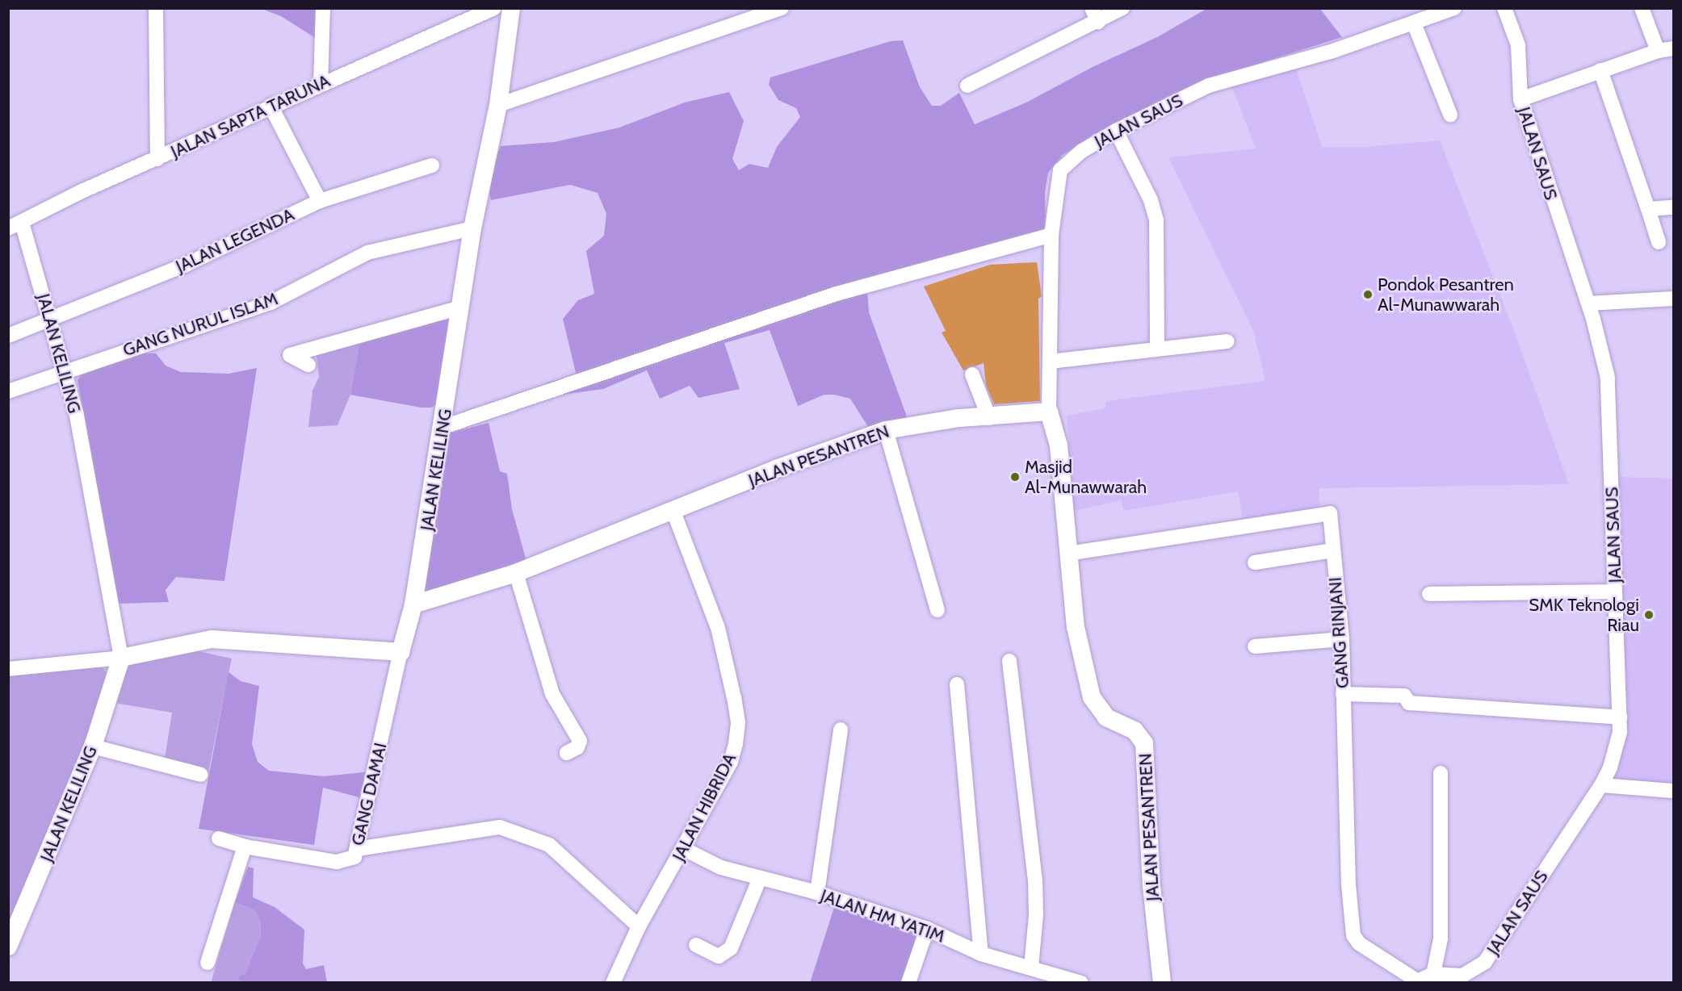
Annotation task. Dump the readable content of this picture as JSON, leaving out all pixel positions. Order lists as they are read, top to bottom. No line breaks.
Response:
{"streets":{"street":["JALAN SAPTA TARUNA","JALAN SAUS","JALAN LEGENDA","GANG NURUL ISLAM","JALAN KELILING","JALAN PESANTREN","GANG RINJANI","GANG DAMAI","JALAN HIBRIDA","JALAN HM YATIM"]},"crossings":[["JALAN SAPTA TARUNA","JALAN KELILING"],["JALAN SAUS","JALAN PESANTREN"],["JALAN SAUS","GANG RINJANI"],["JALAN LEGENDA","JALAN KELILING"],["GANG NURUL ISLAM","JALAN KELILING"],["JALAN KELILING","JALAN PESANTREN"],["JALAN KELILING","GANG DAMAI"],["JALAN PESANTREN","GANG RINJANI"],["JALAN PESANTREN","JALAN HIBRIDA"],["JALAN HIBRIDA","JALAN HM YATIM"]],"places":["Pondok Pesantren Al-Munawwarah","Masjid Al-Munawwarah","SMK Teknologi Riau"]}
